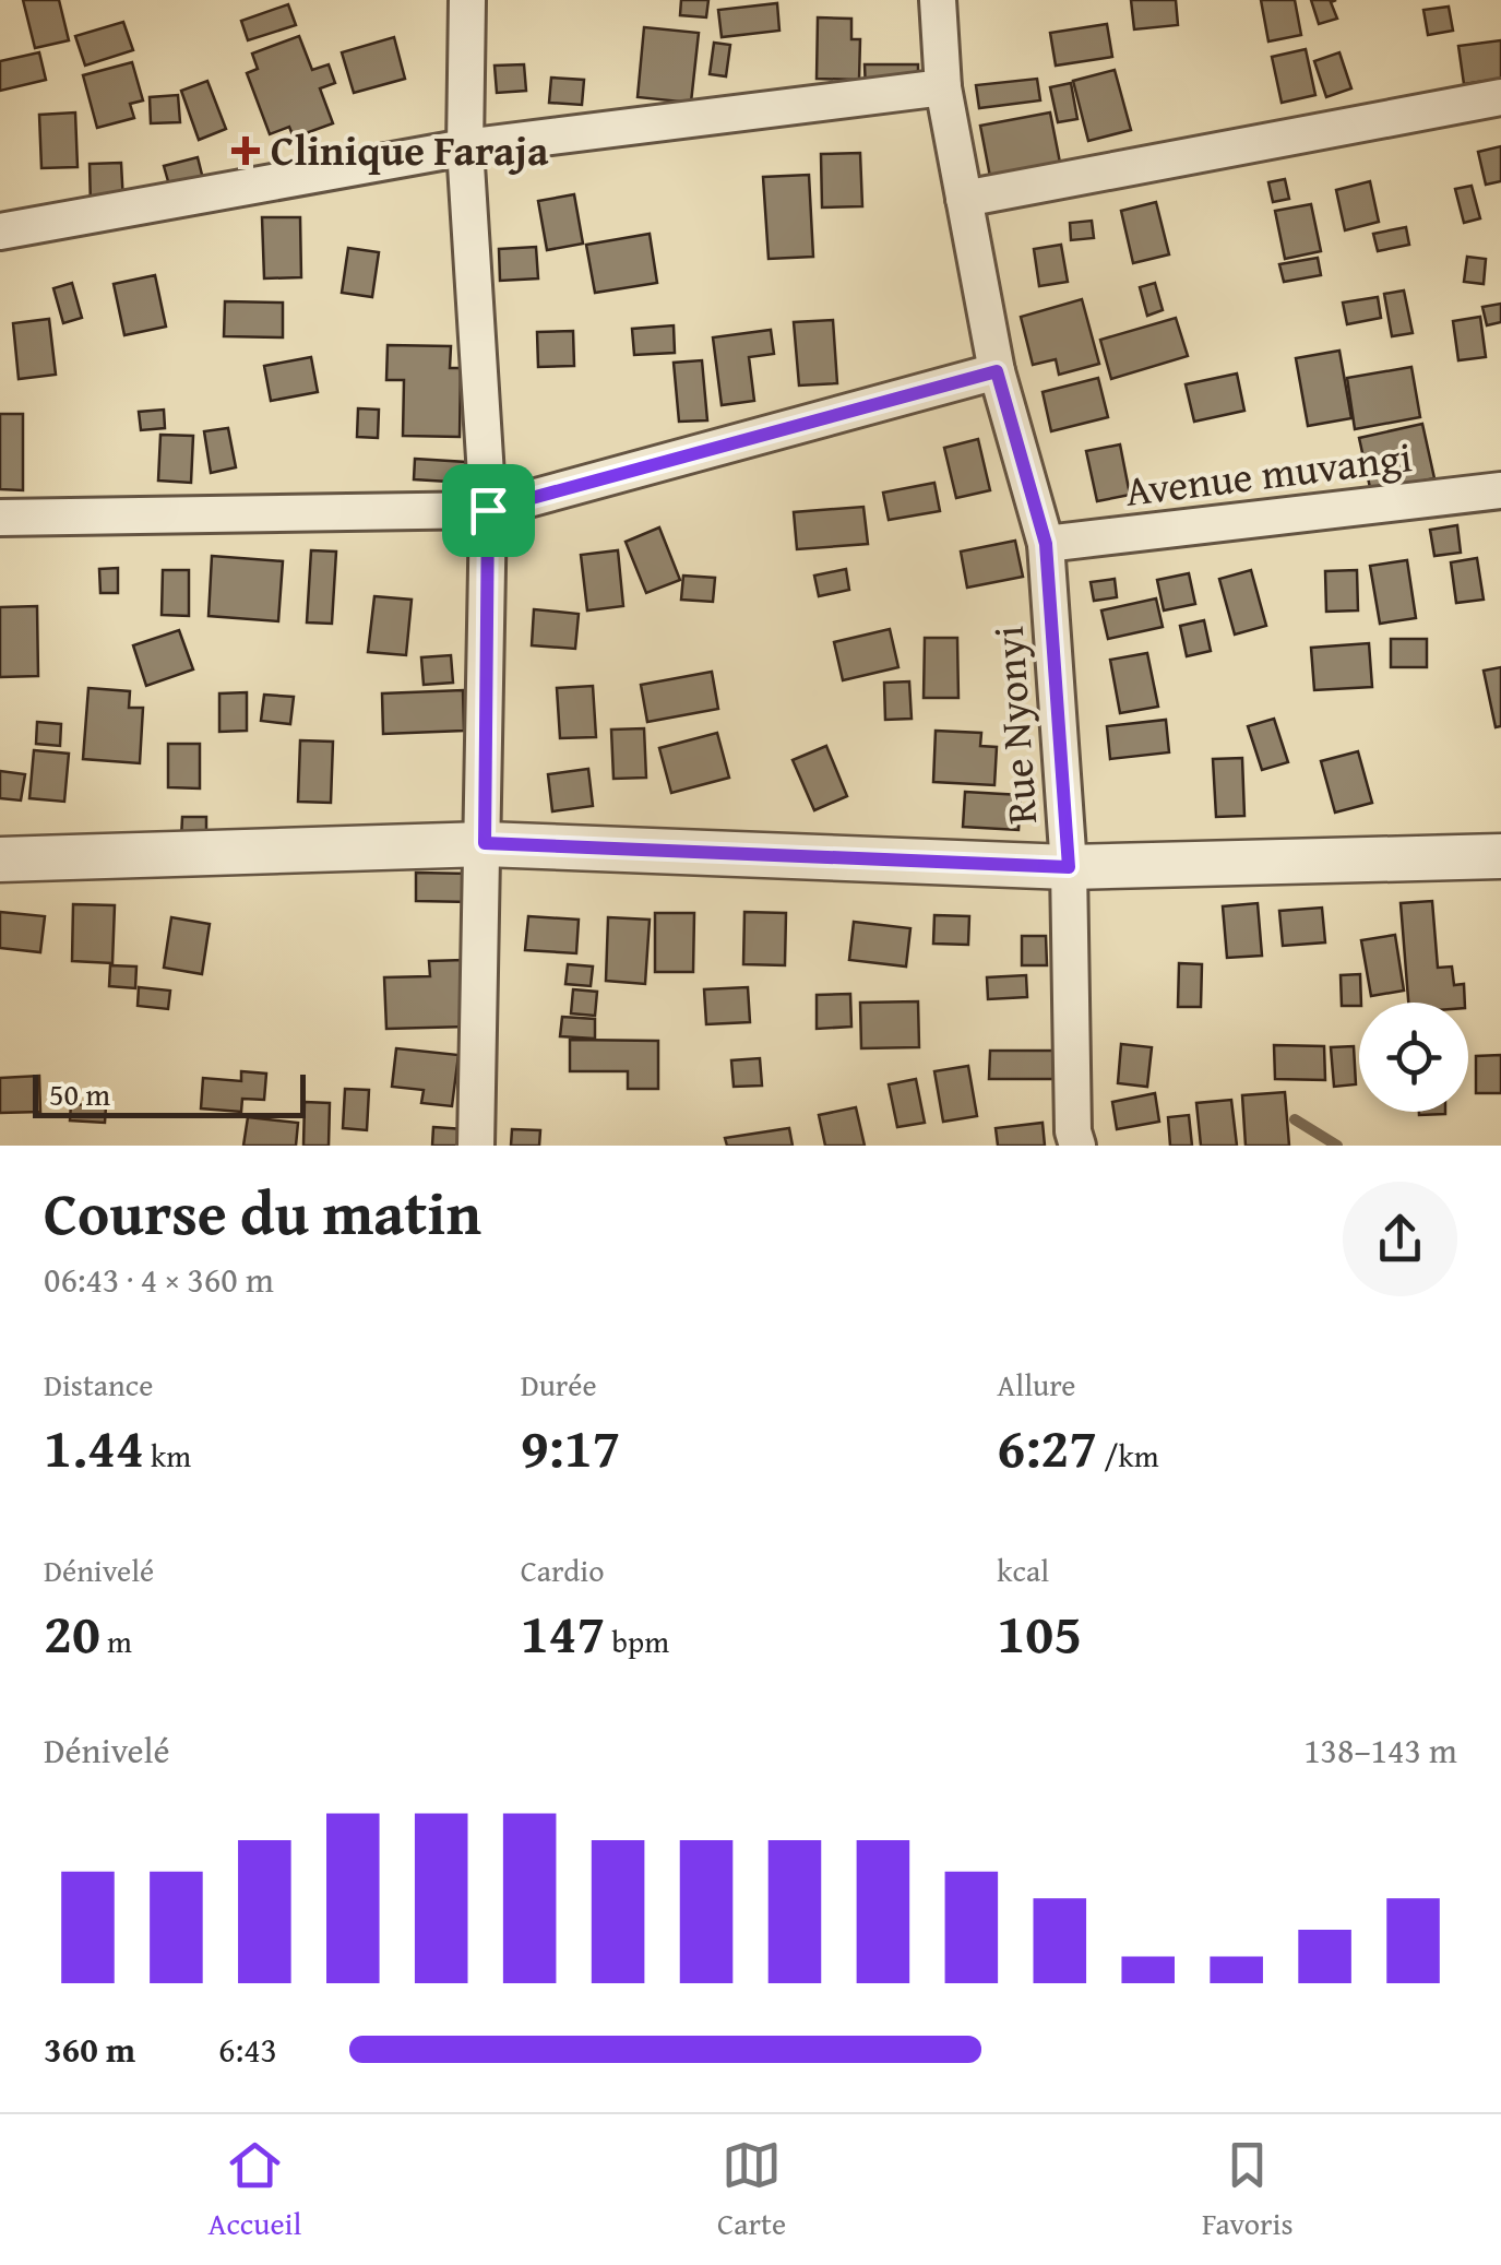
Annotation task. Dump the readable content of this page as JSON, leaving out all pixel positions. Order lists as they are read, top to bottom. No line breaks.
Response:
{"streets":{"street":["Avenue muvangi","Rue Nyonyi"]},"crossings":[["Avenue muvangi","Rue Nyonyi"]],"places":{"health":["Clinique Faraja"]},"scale_bar":"50 m","page":{"scale":"50 m","heading":["Course du matin","06:43 · 4 × 360 m"],"stats":[["Distance","1.44 km"],["Durée","9:17"],["Allure","6:27 /km"],["Dénivelé","20 m"],["Cardio","147 bpm"],["kcal","105"]],"chart":["Dénivelé","138–143 m"],"list":[{"name":"360 m","note":"6:43"}],"tabs":["Accueil","Carte","Favoris"]}}
